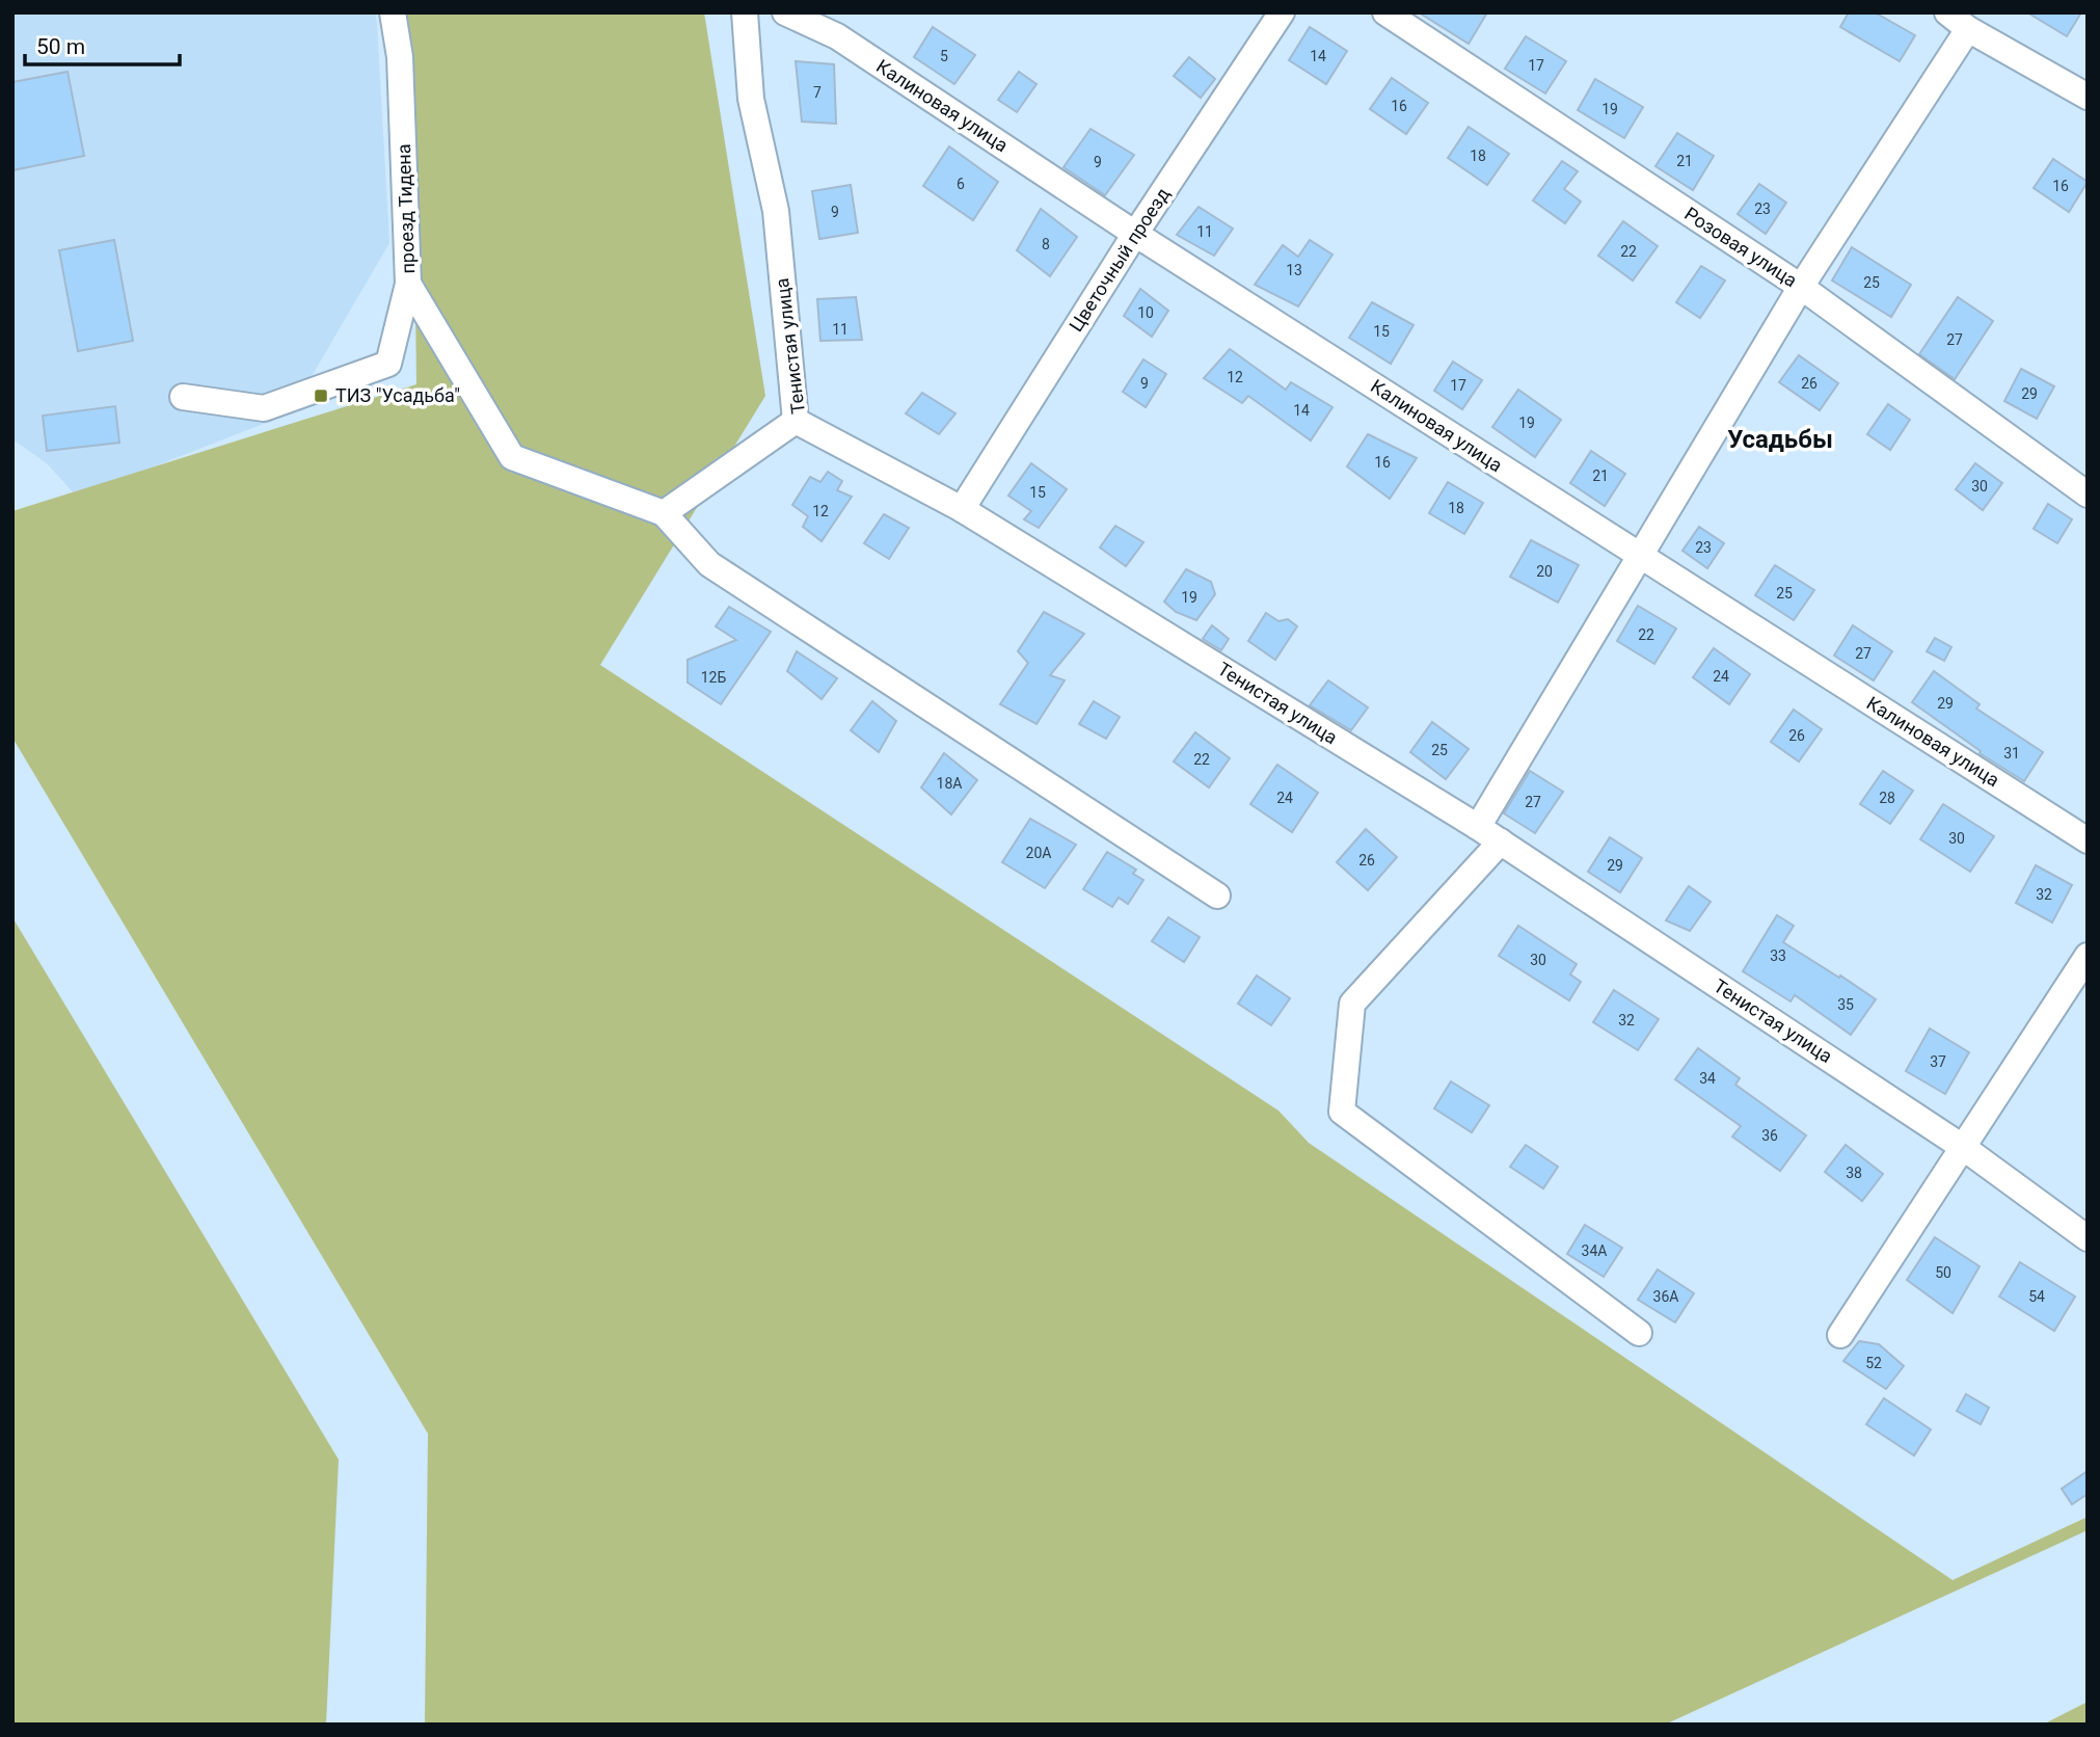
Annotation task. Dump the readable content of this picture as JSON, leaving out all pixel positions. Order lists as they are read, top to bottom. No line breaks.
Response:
{"streets":{"street":["Калиновая улица","проезд Тидена","Розовая улица","Цветочный проезд","Тенистая улица"]},"crossings":[["Калиновая улица","Цветочный проезд"],["Цветочный проезд","Тенистая улица"]],"districts":["Усадьбы"],"places":{"transit":["ТИЗ \"Усадьба\""]},"house_numbers":["5","14","17","7","16","19","18","21","9","6","16","23","9","11","8","22","13","25","10","11","15","27","12","9","26","17","29","14","19","16","21","30","15","18","12","23","20","25","19","22","27","24","12Б","29","26","25","31","22","18А","24","28","27","30","20А","26","29","32","33","30","35","32","37","34","36","38","34А","50","36А","54","52"],"scale_bar":"50 m"}
